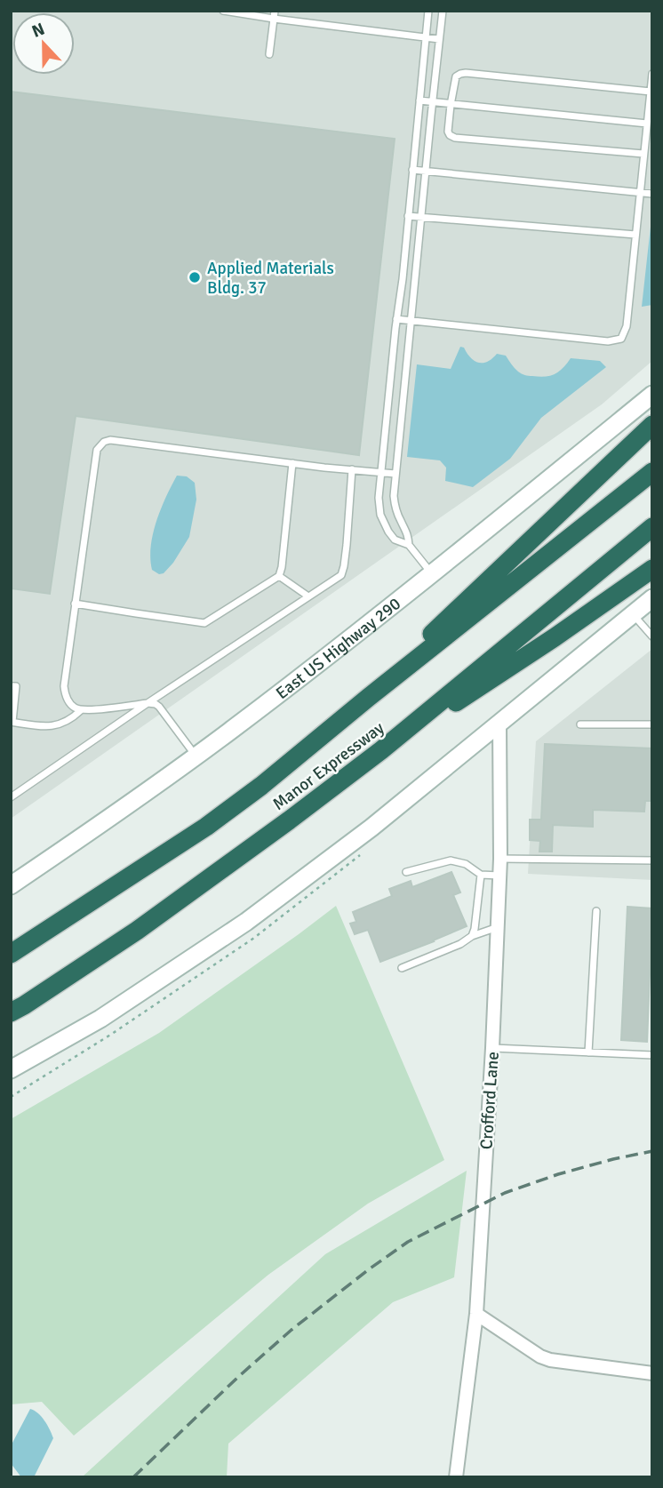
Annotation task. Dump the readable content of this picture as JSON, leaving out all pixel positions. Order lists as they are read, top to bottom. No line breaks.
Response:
{"streets":{"highway":["Manor Expressway"],"main road":["East US Highway 290"],"street":["Crofford Lane"]},"places":["Applied Materials Bldg. 37"],"north":"top"}
